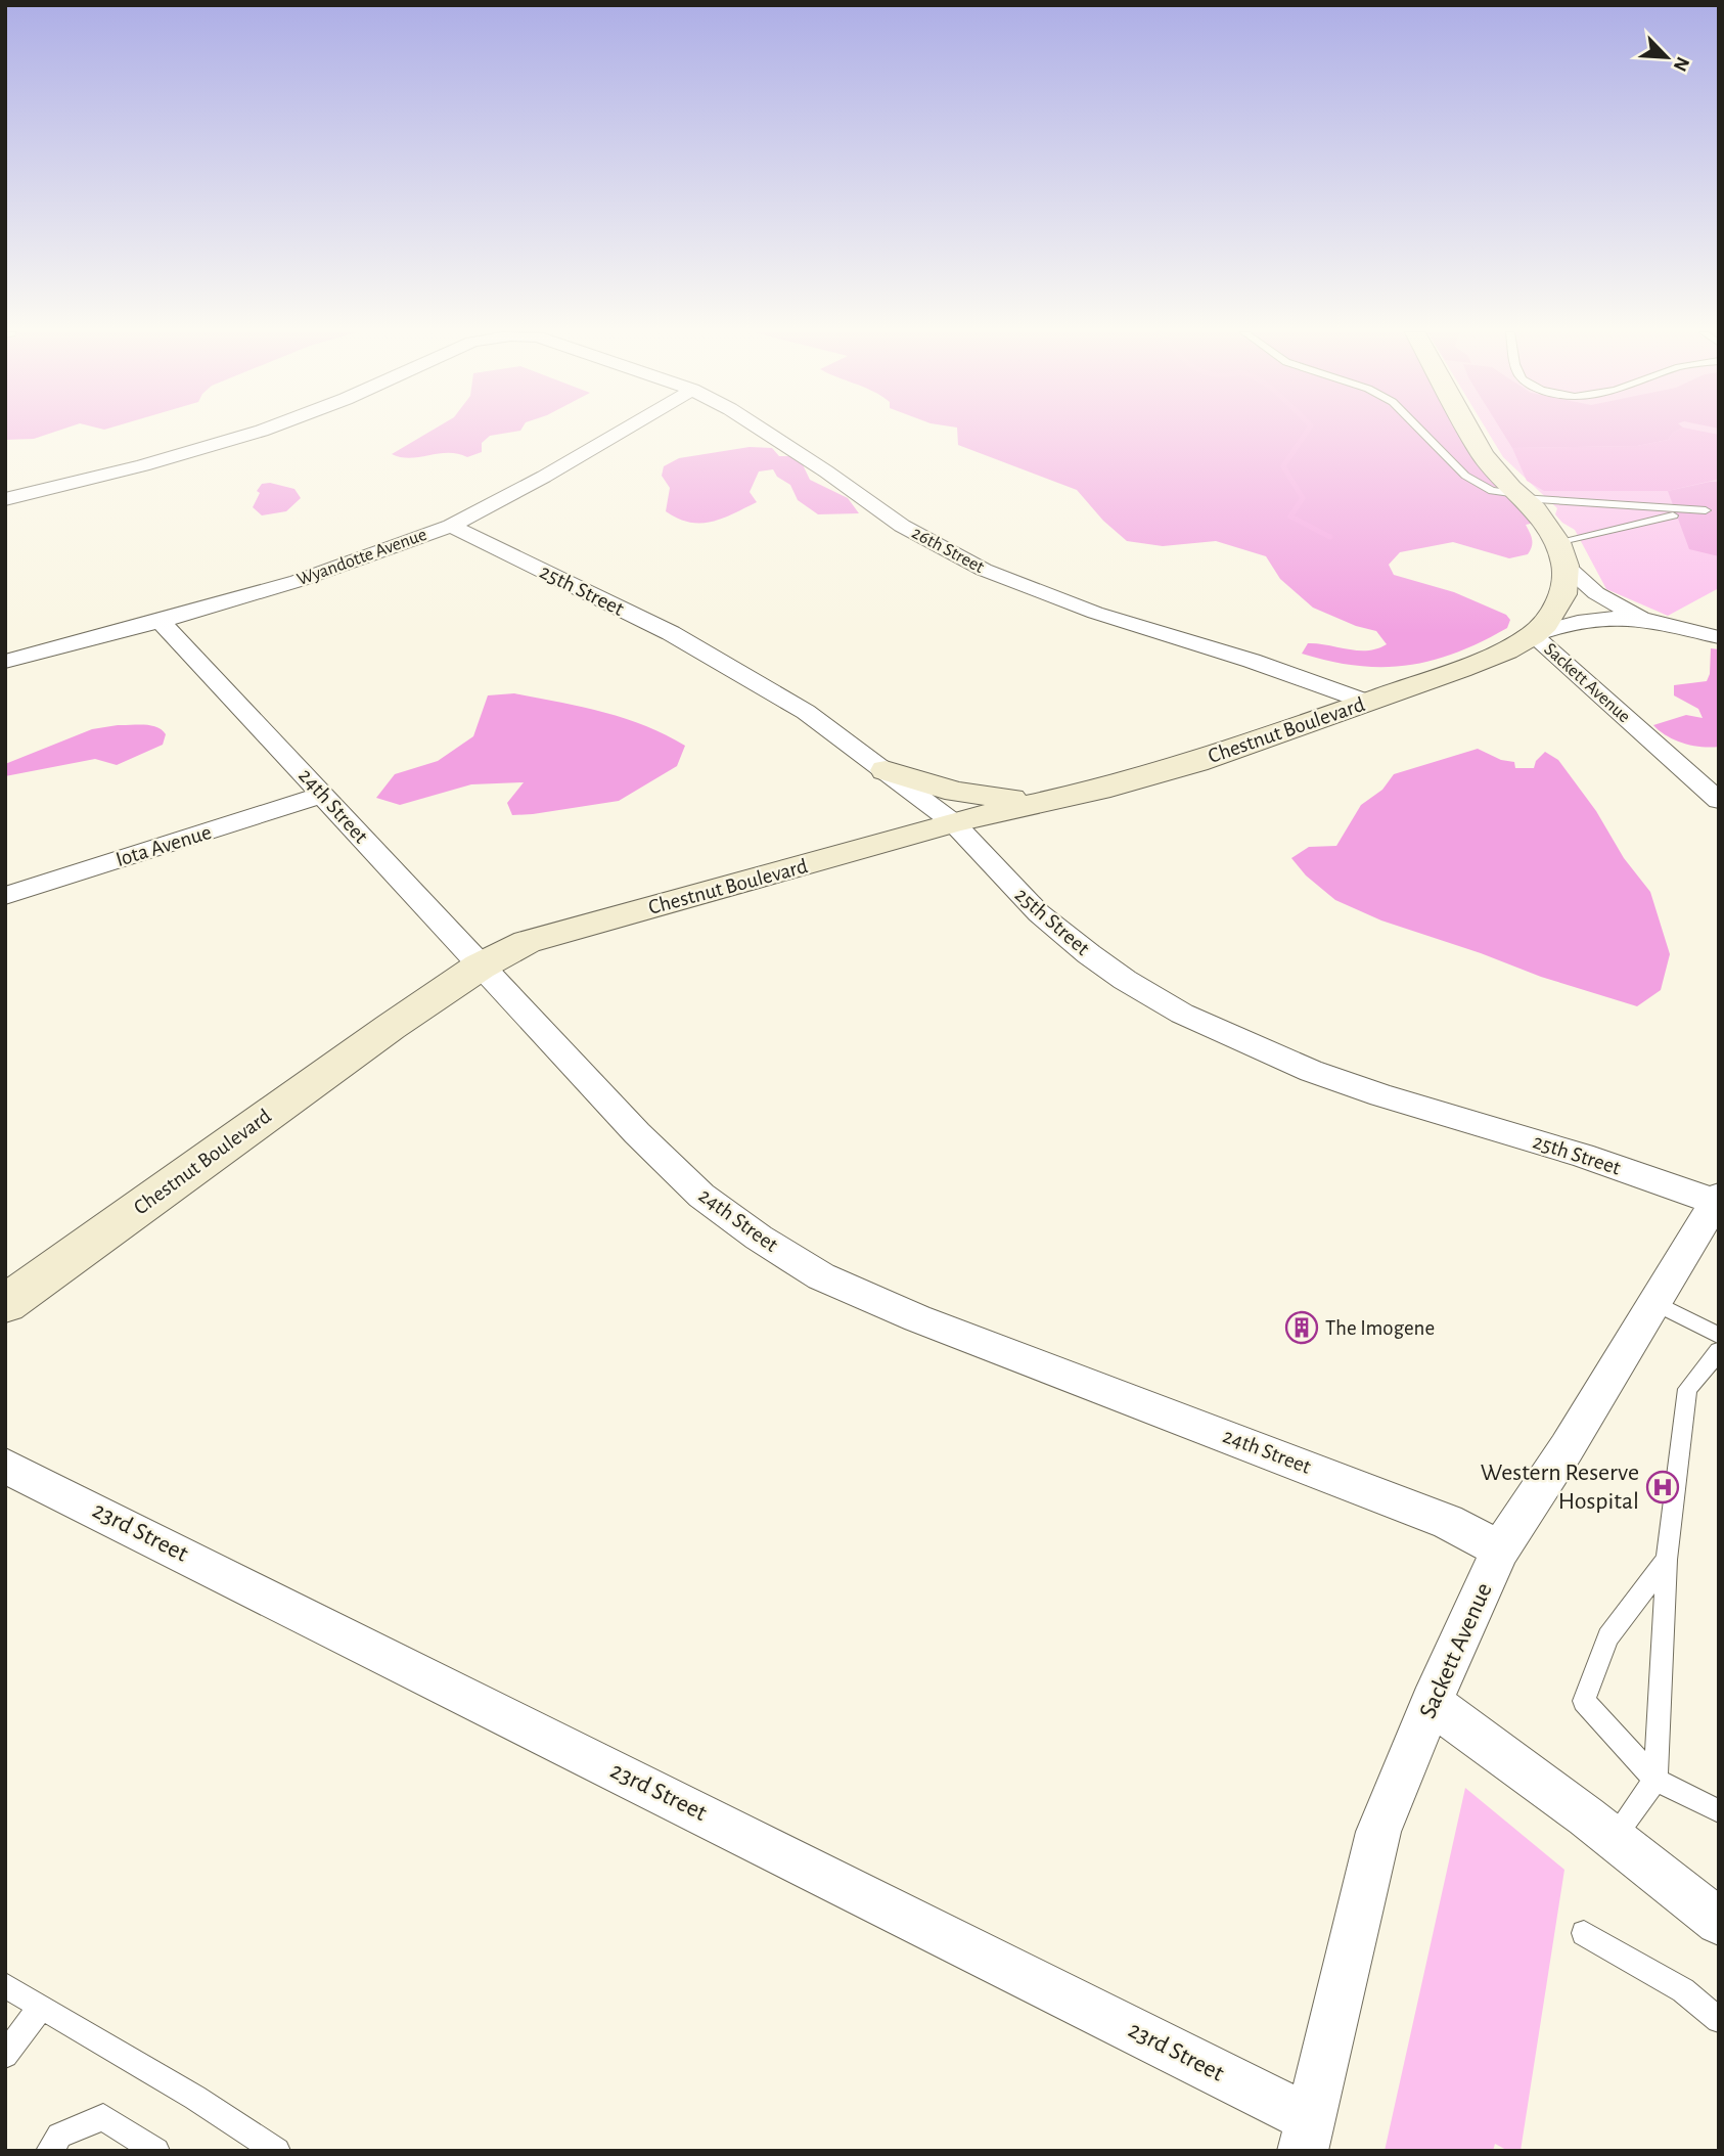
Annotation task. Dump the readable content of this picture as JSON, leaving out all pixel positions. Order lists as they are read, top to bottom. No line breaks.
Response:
{"streets":{"street":["26th Street","Wyandotte Avenue","25th Street","Sackett Avenue","Chestnut Boulevard","24th Street","Iota Avenue","23rd Street"]},"crossings":[["26th Street","Chestnut Boulevard"],["Wyandotte Avenue","25th Street"],["Wyandotte Avenue","24th Street"],["25th Street","Sackett Avenue"],["25th Street","Chestnut Boulevard"],["Sackett Avenue","Chestnut Boulevard"],["Sackett Avenue","24th Street"],["Sackett Avenue","23rd Street"],["Chestnut Boulevard","24th Street"],["24th Street","Iota Avenue"]],"places":{"building":["The Imogene"],"hospital":["Western Reserve Hospital"]},"north":"bottom right"}
